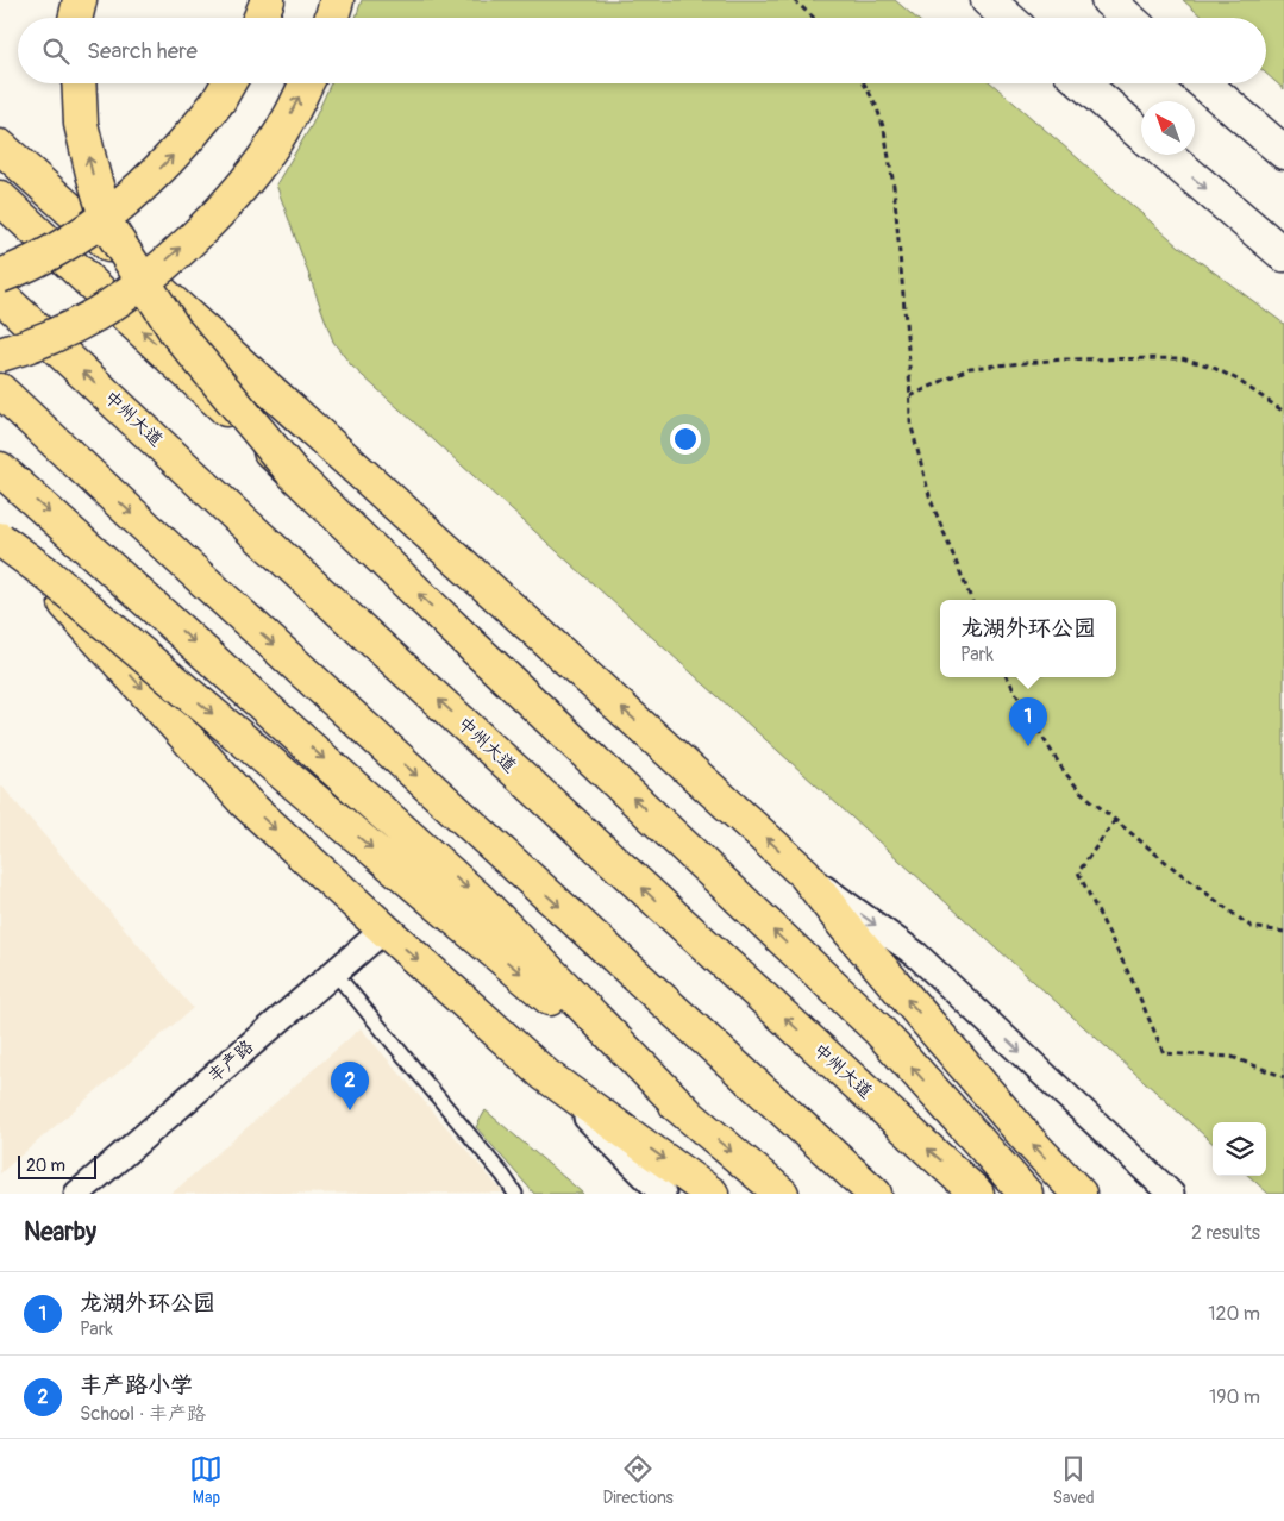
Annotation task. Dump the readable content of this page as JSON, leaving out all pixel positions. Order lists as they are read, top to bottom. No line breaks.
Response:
{"streets":{"main road":["中州大道"],"street":["丰产路"]},"scale_bar":"20 m","north":"top left","page":{"search":"Search here","popup":["龙湖外环公园","Park"],"pins":["1","2"],"scale":"20 m","heading":["Nearby","2 results"],"list":[{"mark":"1","name":"龙湖外环公园","note":"Park","value":"120 m"},{"mark":"2","name":"丰产路小学","note":"School · 丰产路","value":"190 m"}],"nav":["Map","Directions","Saved"]}}
